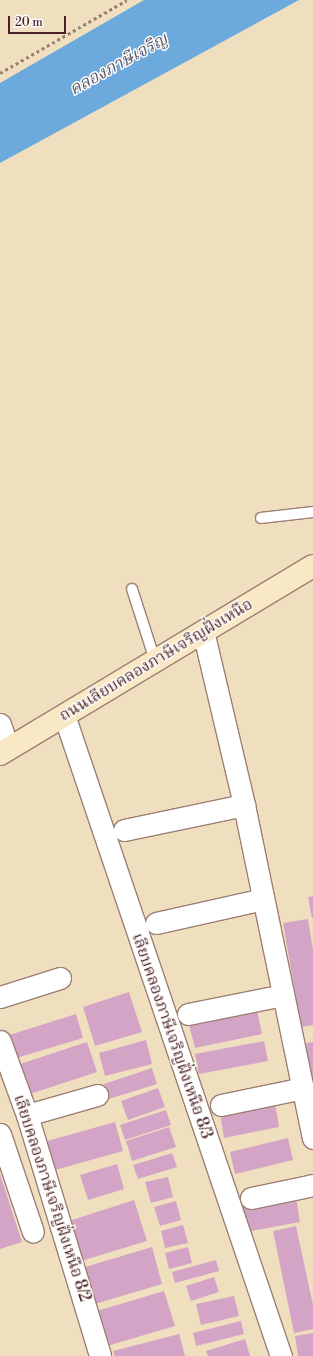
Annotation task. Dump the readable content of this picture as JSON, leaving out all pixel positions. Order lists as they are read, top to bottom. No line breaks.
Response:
{"streets":{"main road":["ถนนเลียบคลองภาษีเจริญฝั่งเหนือ"],"street":["เลียบคลองภาษีเจริญฝั่งเหนือ 8/3","เลียบคลองภาษีเจริญฝั่งเหนือ 8/2"]},"crossings":[["ถนนเลียบคลองภาษีเจริญฝั่งเหนือ","เลียบคลองภาษีเจริญฝั่งเหนือ 8/3"]],"water":["คลองภาษีเจริญ"],"scale_bar":"20 m"}
